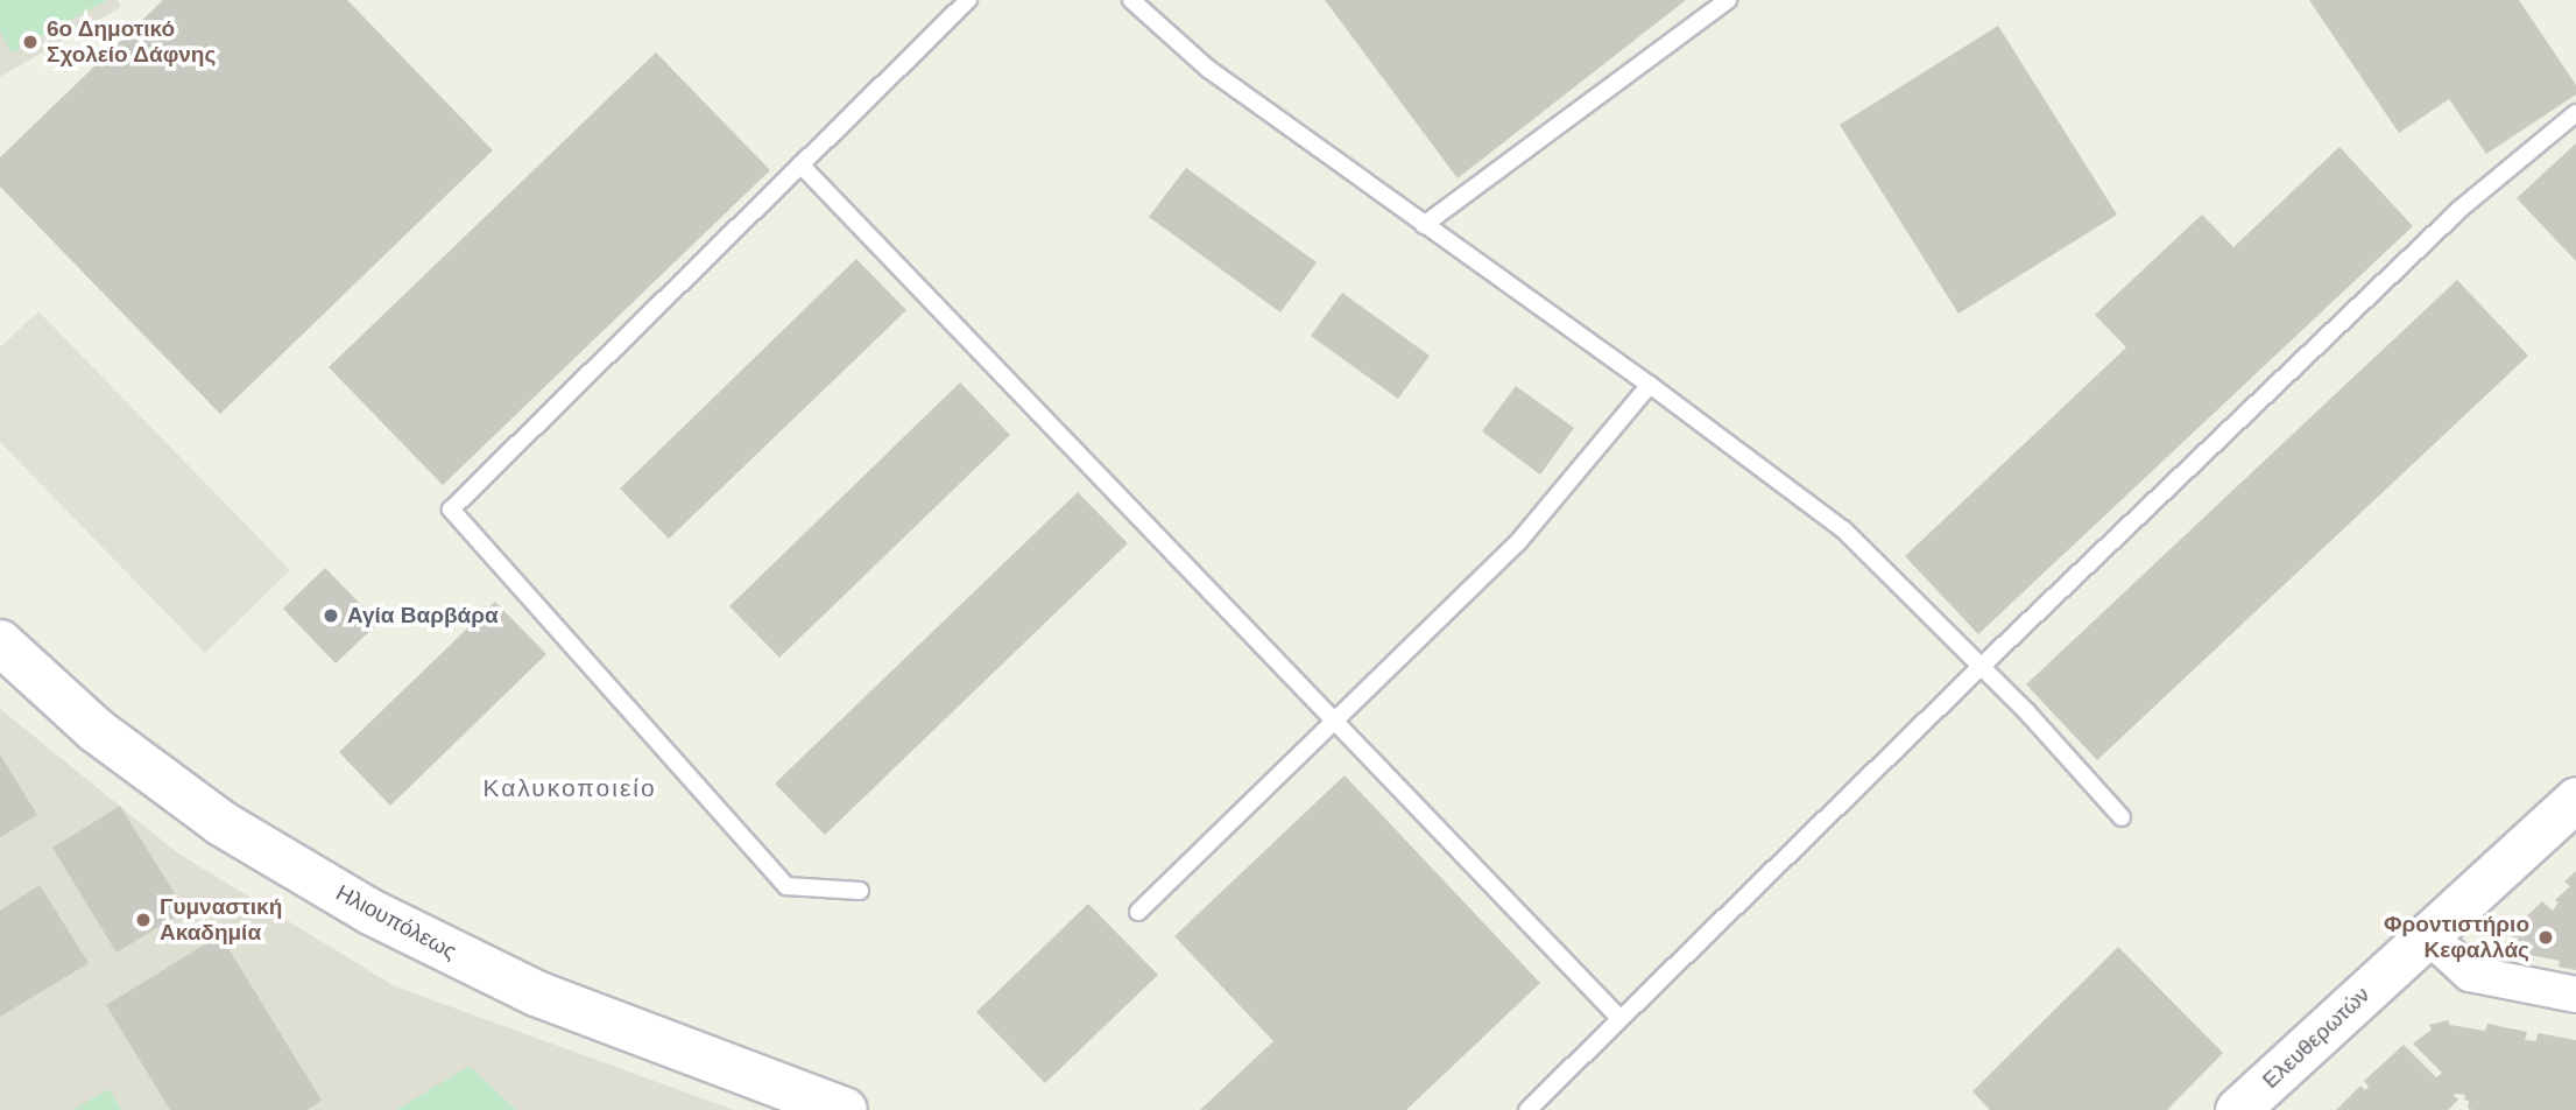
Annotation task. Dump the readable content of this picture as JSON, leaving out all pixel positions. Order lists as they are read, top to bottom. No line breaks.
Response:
{"streets":{"main road":["Ηλιουπόλεως"],"street":["Ελευθερωτών"]},"districts":["Καλυκοποιείο"],"places":["6ο Δημοτικό Σχολείο Δάφνης","Αγία Βαρβάρα","Γυμναστική Ακαδημία","Φροντιστήριο Κεφαλλάς"]}
